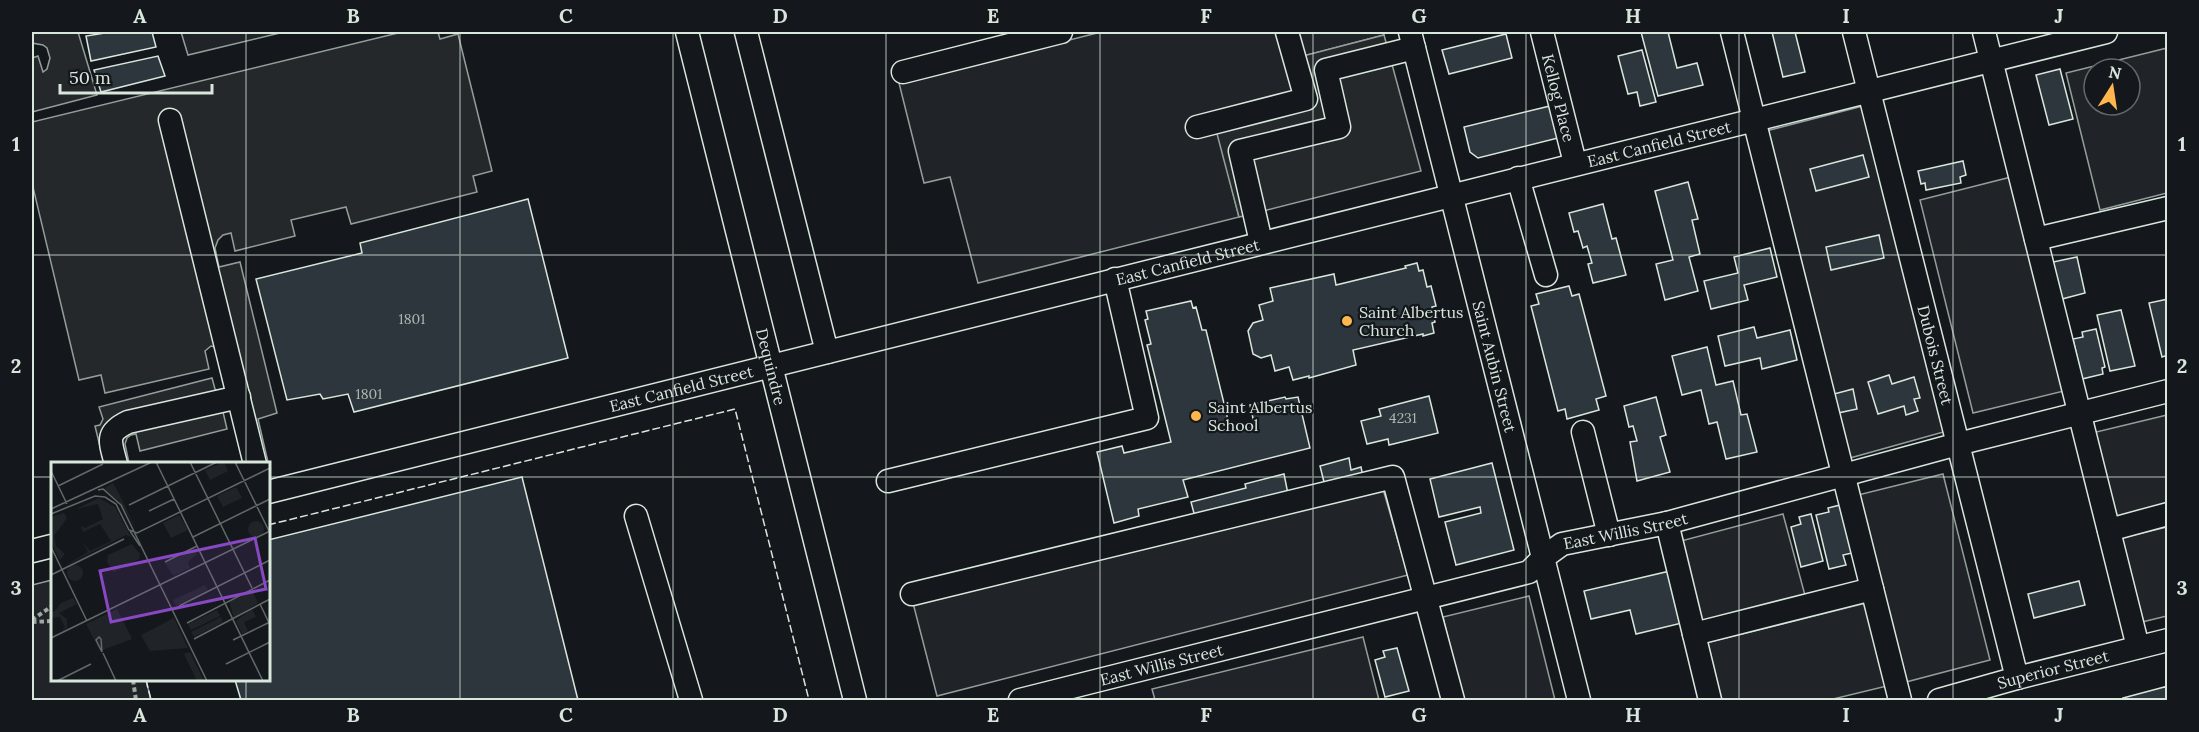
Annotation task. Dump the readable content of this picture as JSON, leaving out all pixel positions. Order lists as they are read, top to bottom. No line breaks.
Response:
{"streets":{"street":["Kellog Place","East Canfield Street","Dubois Street","Dequindre","Saint Aubin Street","East Willis Street","Superior Street"]},"crossings":[["Kellog Place","East Canfield Street"],["East Canfield Street","Dubois Street"],["East Canfield Street","Dequindre"],["East Canfield Street","Saint Aubin Street"],["Dubois Street","East Willis Street"],["Dubois Street","Superior Street"],["Saint Aubin Street","East Willis Street"]],"places":["Saint Albertus Church","Saint Albertus School"],"house_numbers":["1801","1801","4231"],"scale_bar":"50 m","north":"top","grid":{"columns":["A","B","C","D","E","F","G","H","I","J"],"rows":["1","2","3"]}}
